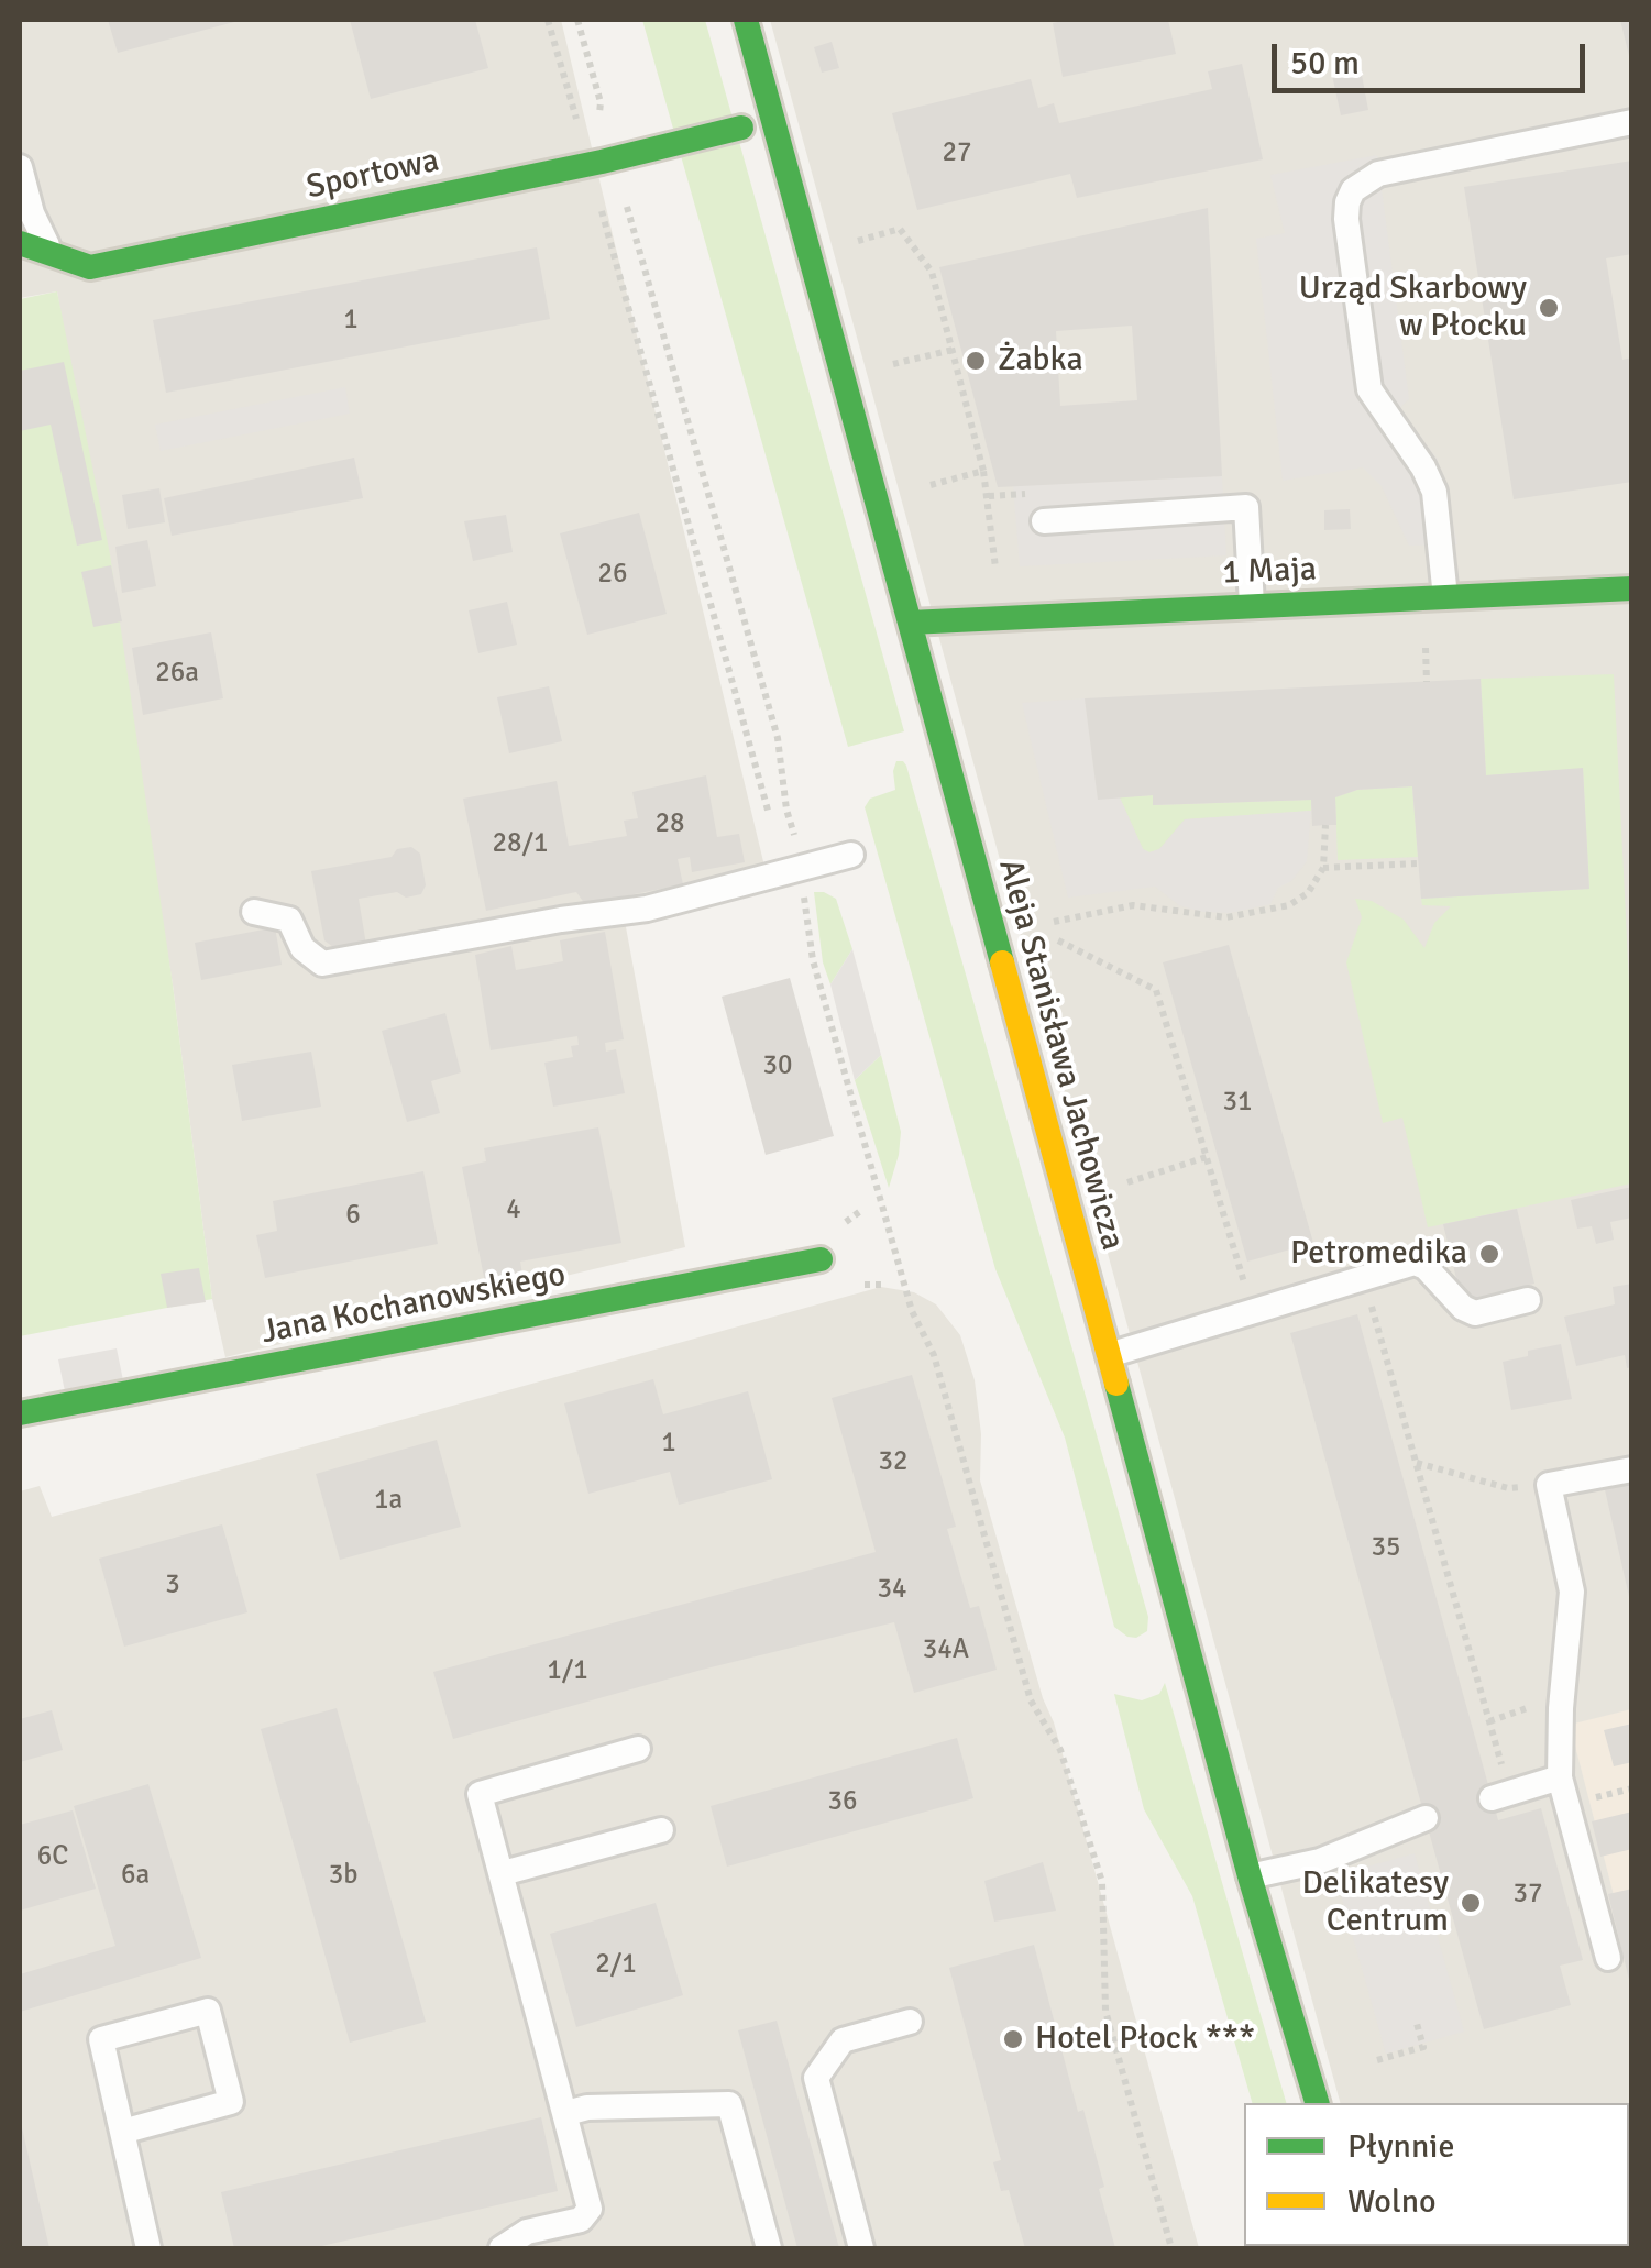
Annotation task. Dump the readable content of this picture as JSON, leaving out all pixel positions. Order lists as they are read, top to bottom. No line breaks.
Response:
{"streets":{"street":["Sportowa","1 Maja","Aleja Stanisława Jachowicza","Jana Kochanowskiego"]},"crossings":[["1 Maja","Aleja Stanisława Jachowicza"]],"places":["Urząd Skarbowy w Płocku","Żabka","Petromedika","Delikatesy Centrum","Hotel Płock ***"],"house_numbers":["27","1","26","26a","28","28/1","30","31","4","6","1","32","1a","35","3","34","34A","1/1","36","6C","6a","3b","37","2/1"],"legend":["Płynnie","Wolno"],"scale_bar":"50 m"}
